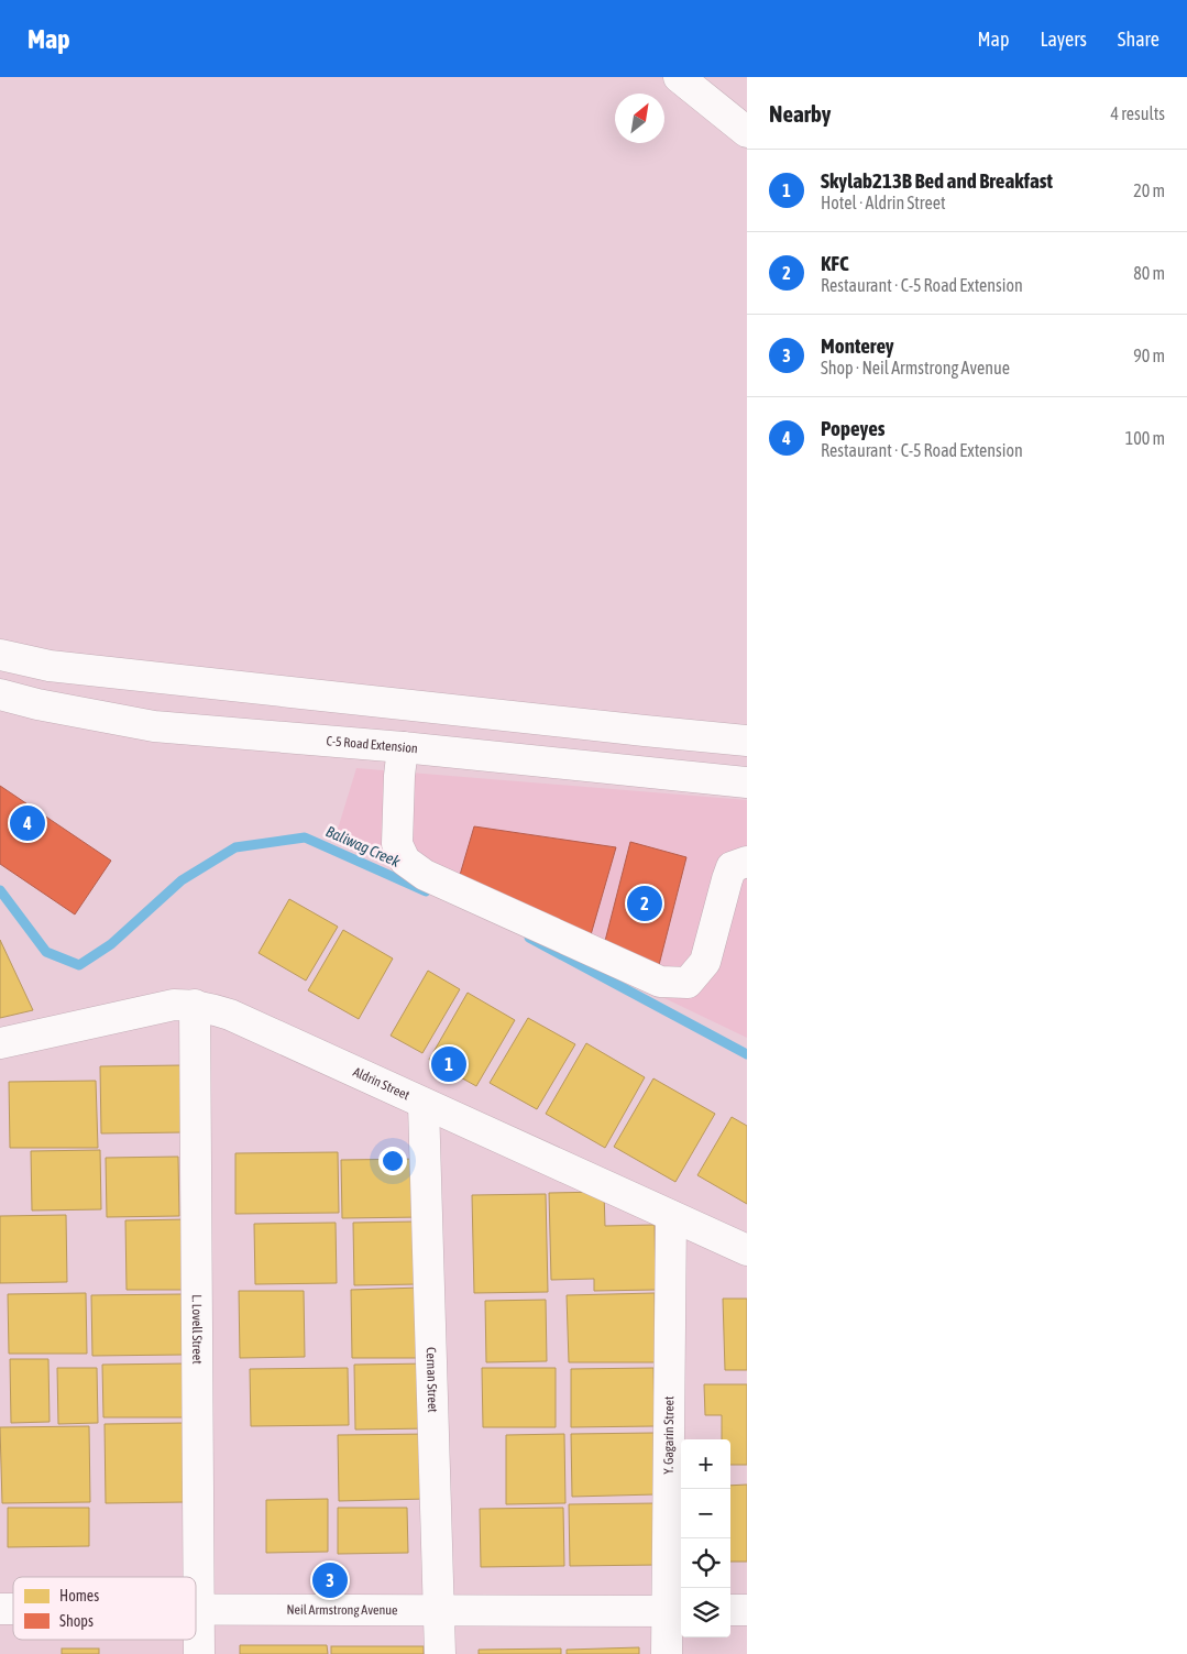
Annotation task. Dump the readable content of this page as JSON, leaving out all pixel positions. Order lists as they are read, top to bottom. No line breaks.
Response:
{"streets":{"main road":["C-5 Road Extension","Aldrin Street","L. Lovell Street","Cernan Street","Y. Gagarin Street","Neil Armstrong Avenue"]},"crossings":[["Aldrin Street","L. Lovell Street"],["Aldrin Street","Cernan Street"],["Aldrin Street","Y. Gagarin Street"],["L. Lovell Street","Neil Armstrong Avenue"],["Cernan Street","Neil Armstrong Avenue"],["Y. Gagarin Street","Neil Armstrong Avenue"]],"water":["Baliwag Creek"],"legend":["Homes","Shops"],"north":"top right","page":{"header":"Map","nav":["Map","Layers","Share"],"heading":["Nearby","4 results"],"list":[{"mark":"1","name":"Skylab213B Bed and Breakfast","note":"Hotel · Aldrin Street","value":"20 m"},{"mark":"2","name":"KFC","note":"Restaurant · C-5 Road Extension","value":"80 m"},{"mark":"3","name":"Monterey","note":"Shop · Neil Armstrong Avenue","value":"90 m"},{"mark":"4","name":"Popeyes","note":"Restaurant · C-5 Road Extension","value":"100 m"}],"pins":["4","2","1","3"],"map_buttons":["+","−"]}}
